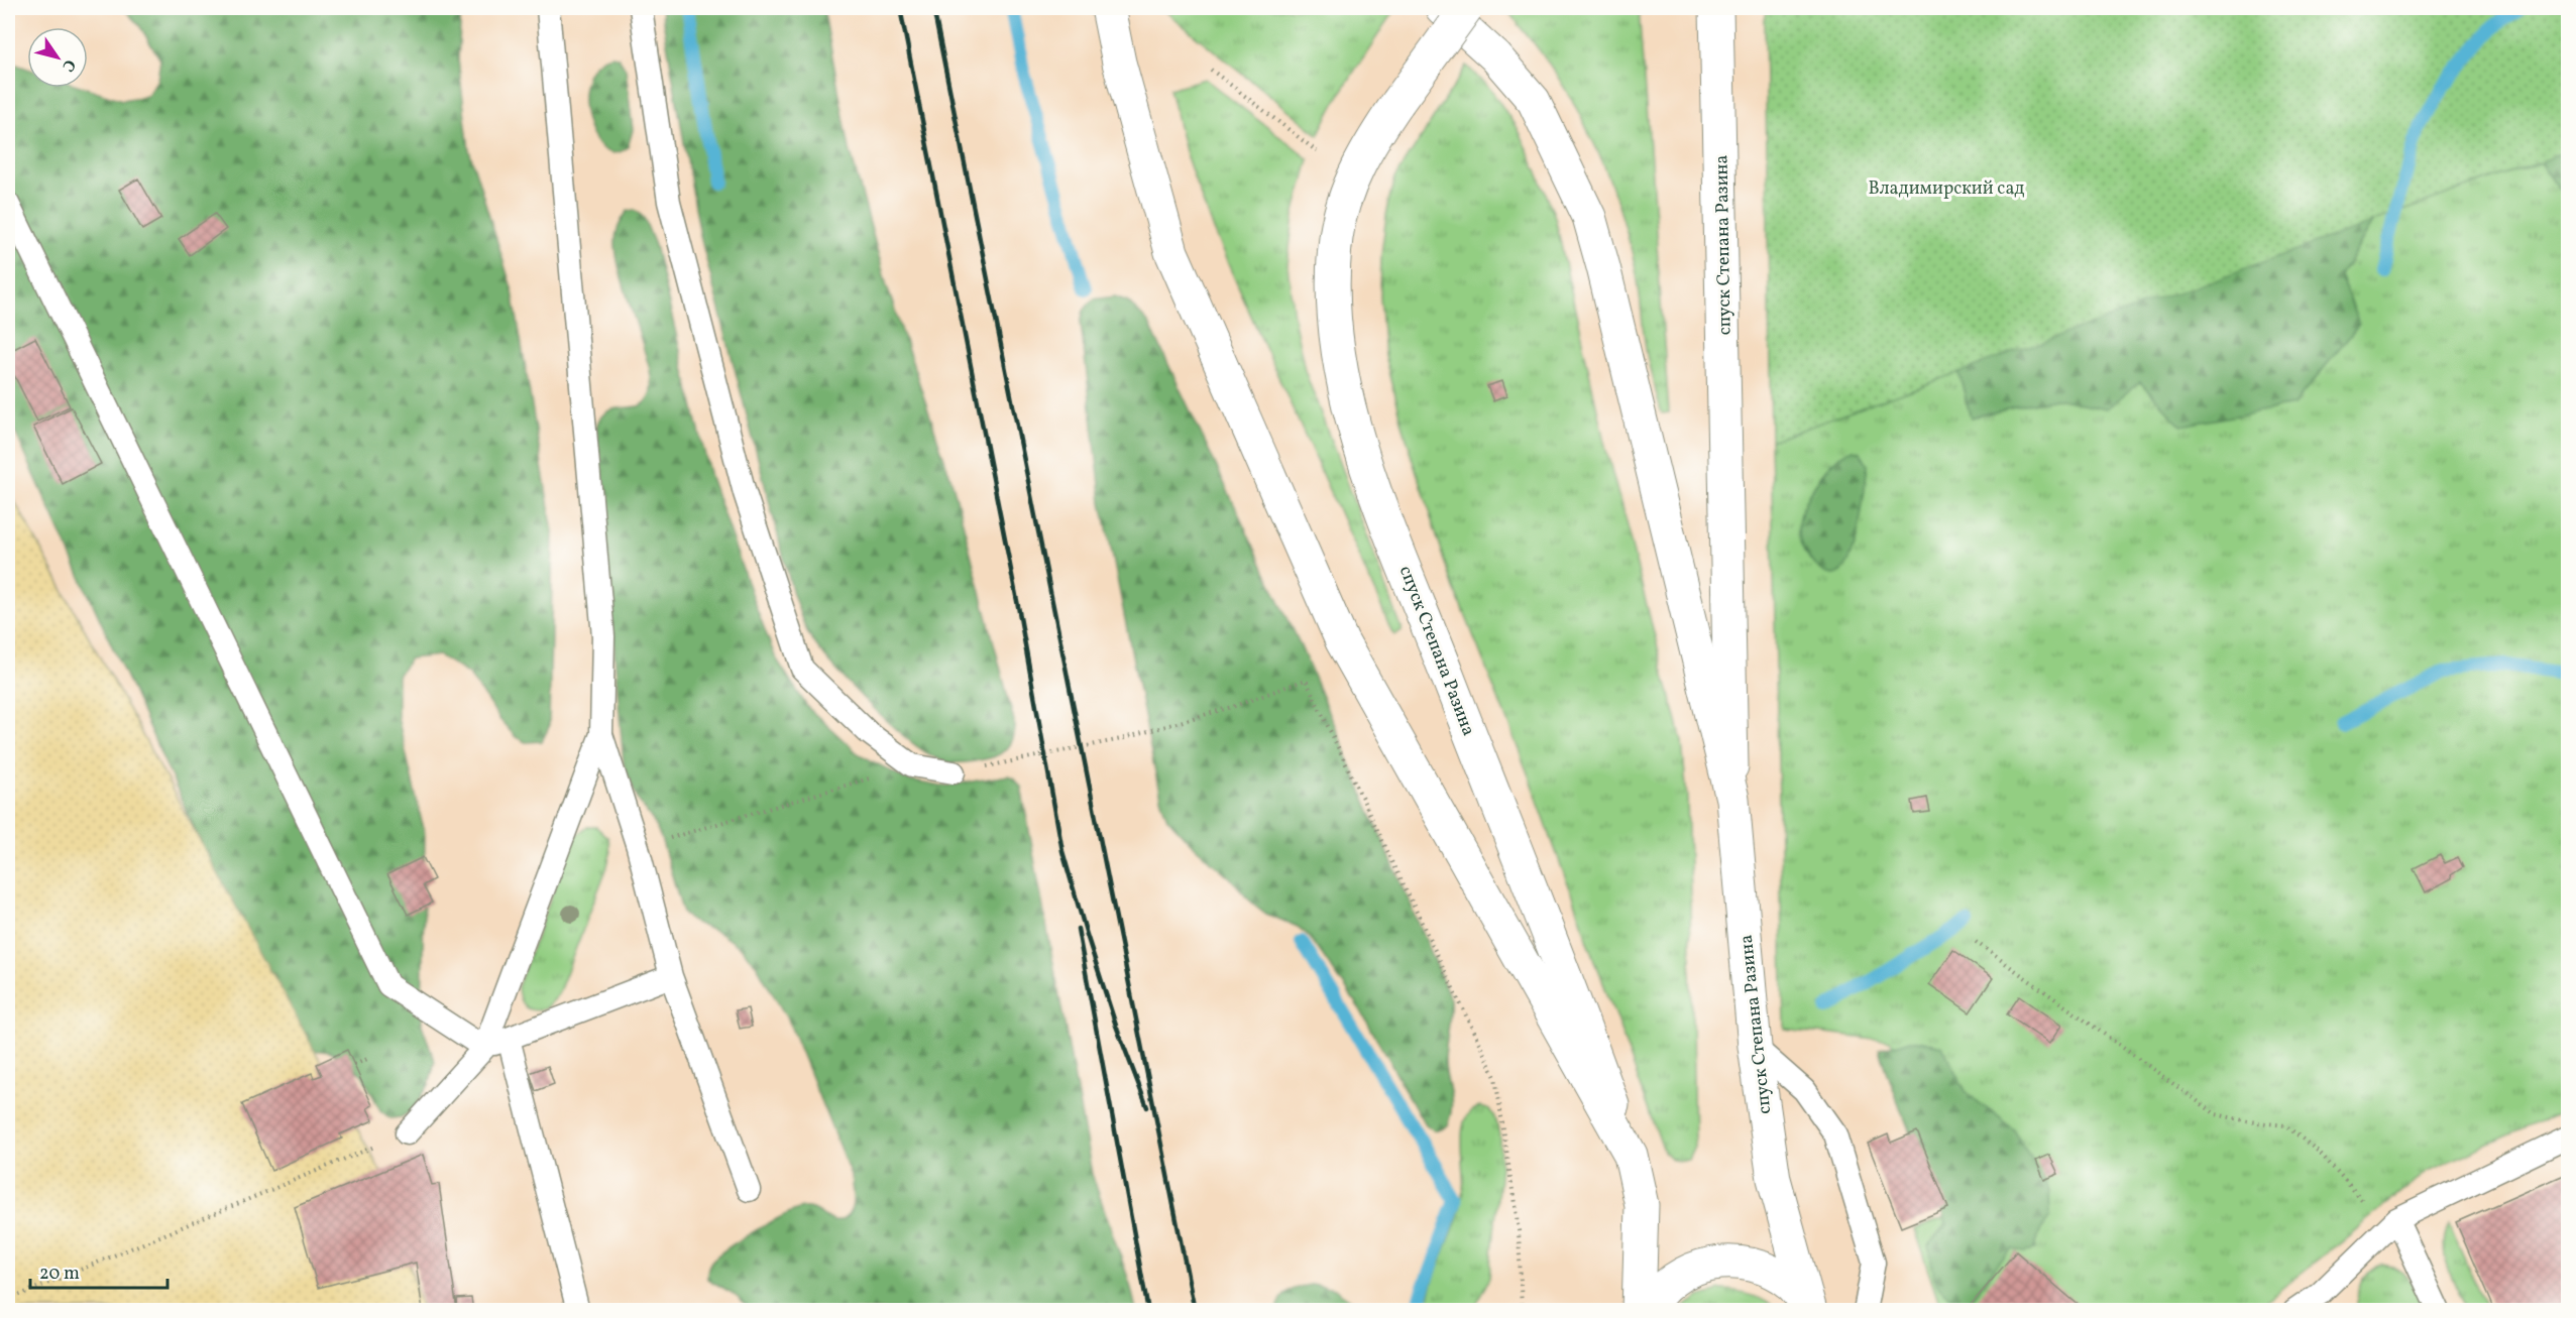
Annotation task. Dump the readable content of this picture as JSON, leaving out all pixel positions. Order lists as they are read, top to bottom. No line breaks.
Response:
{"streets":{"main road":["спуск Степана Разина"]},"parks":["Владимирский сад"],"scale_bar":"20 m","north":"bottom right"}
